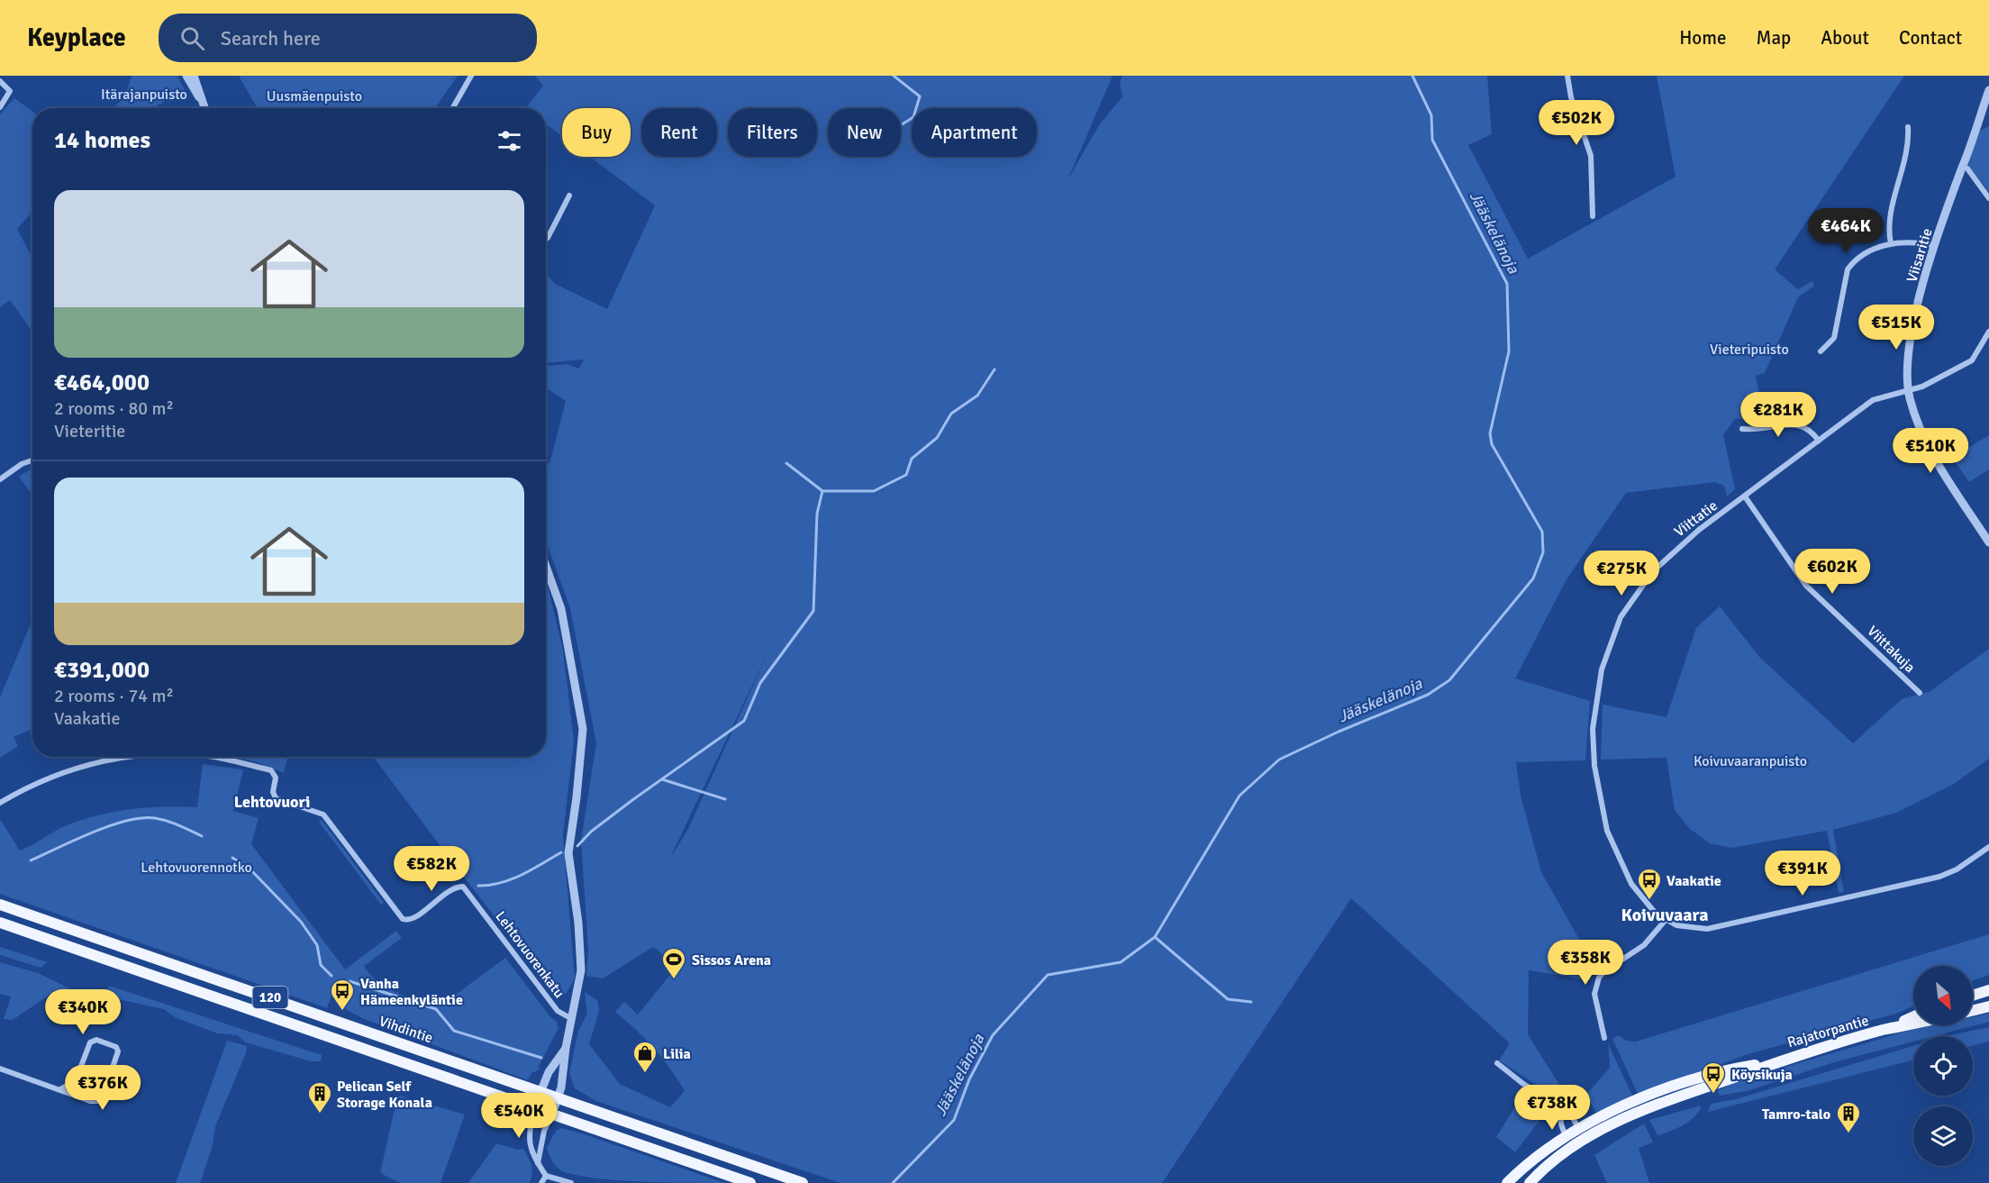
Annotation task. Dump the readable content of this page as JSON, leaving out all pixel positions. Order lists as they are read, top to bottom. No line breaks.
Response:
{"streets":{"main road":["120","Vihdintie","Rajatorpantie"],"street":["Viisaritie","Viittatie","Viittakuja","Lehtovuorenkatu"]},"crossings":[["Viisaritie","Viittatie"],["Viittatie","Viittakuja"]],"districts":["Lehtovuori","Koivuvaara"],"water":["Jääskelänoja"],"parks":["Itärajanpuisto","Uusmäenpuisto","Vieteripuisto","Koivuvaaranpuisto","Lehtovuorennotko"],"places":{"bus stop":["Vaakatie","Vanha Hämeenkyläntie","Köysikuja"],"sports":["Sissos Arena"],"shop":["Lilia"],"building":["Pelican Self Storage Konala","Tamro-talo"]},"north":"bottom right","page":{"header":"Keyplace","search":"Search here","nav":["Home","Map","About","Contact"],"price":["€502K","€464K","€515K","€281K","€510K","€602K","€275K","€582K","€391K","€358K","€340K","€376K","€738K","€540K"],"chip":["Buy","Rent","Filters","New","Apartment"],"heading":"14 homes","list":[{"name":"€464,000","note":"2 rooms · 80 m² · Vieteritie"},{"name":"€391,000","note":"2 rooms · 74 m² · Vaakatie"}]}}
